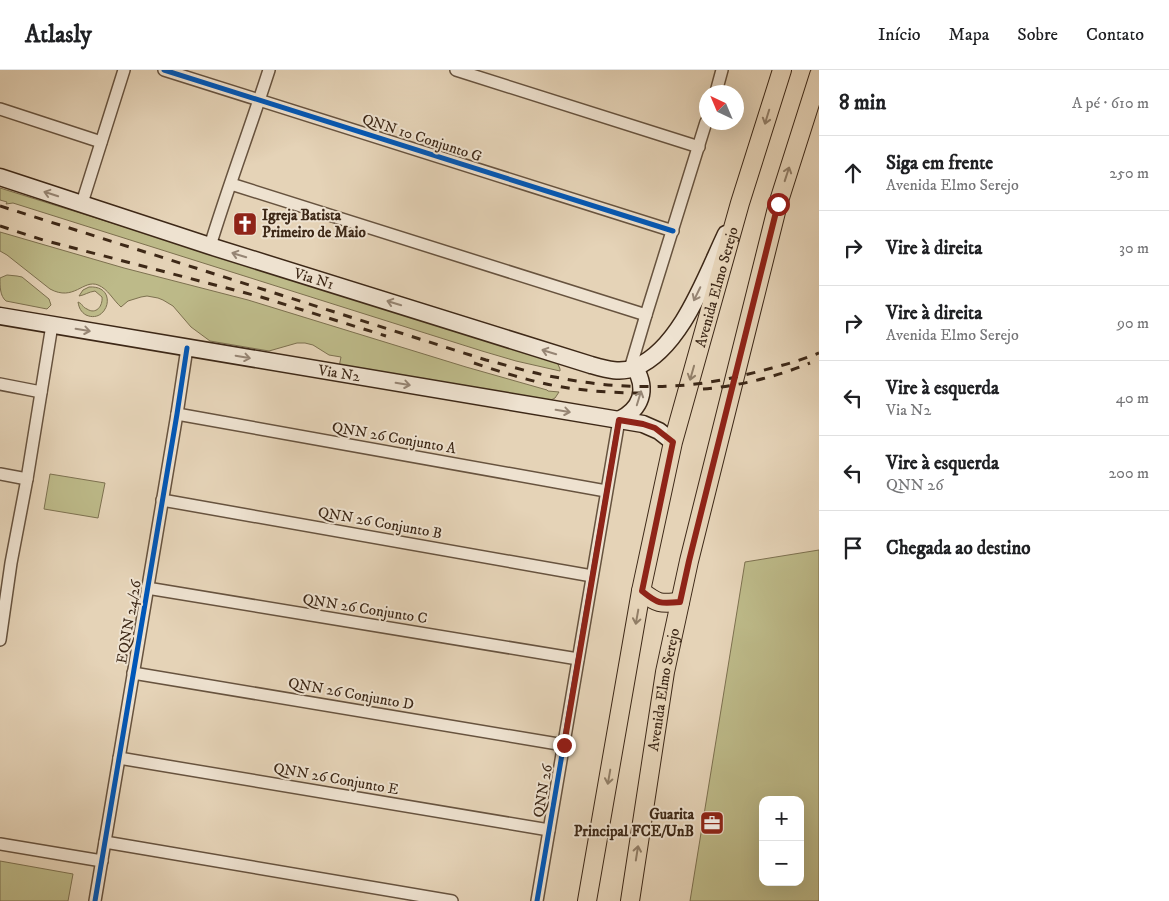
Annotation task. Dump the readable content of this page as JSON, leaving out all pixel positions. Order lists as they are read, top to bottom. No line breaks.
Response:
{"streets":{"main road":["Via N1","Avenida Elmo Serejo","Via N2"],"street":["QNN 10 Conjunto G","QNN 26 Conjunto A","QNN 26 Conjunto B","QNN 26 Conjunto C","EQNN 24/26","QNN 26 Conjunto D","QNN 26 Conjunto E","QNN 26"]},"crossings":[["Via N1","Avenida Elmo Serejo"],["Avenida Elmo Serejo","Via N2"],["Via N2","EQNN 24/26"],["Via N2","QNN 26"],["QNN 26 Conjunto A","EQNN 24/26"],["QNN 26 Conjunto A","QNN 26"],["QNN 26 Conjunto B","EQNN 24/26"],["QNN 26 Conjunto B","QNN 26"],["QNN 26 Conjunto C","EQNN 24/26"],["QNN 26 Conjunto C","QNN 26"],["EQNN 24/26","QNN 26 Conjunto D"],["EQNN 24/26","QNN 26 Conjunto E"],["QNN 26 Conjunto D","QNN 26"],["QNN 26 Conjunto E","QNN 26"]],"one_way":["Via N1","Via N2"],"places":{"church":["Igreja Batista Primeiro de Maio"],"office":["Guarita Principal FCE/UnB"]},"north":"top left","page":{"header":"Atlasly","nav":["Início","Mapa","Sobre","Contato"],"heading":["8 min","A pé · 610 m"],"list":[["Siga em frente","Avenida Elmo Serejo","250 m"],["Vire à direita","30 m"],["Vire à direita","Avenida Elmo Serejo","90 m"],["Vire à esquerda","Via N2","40 m"],["Vire à esquerda","QNN 26","200 m"],"Chegada ao destino"],"map_buttons":["+","−"]}}
